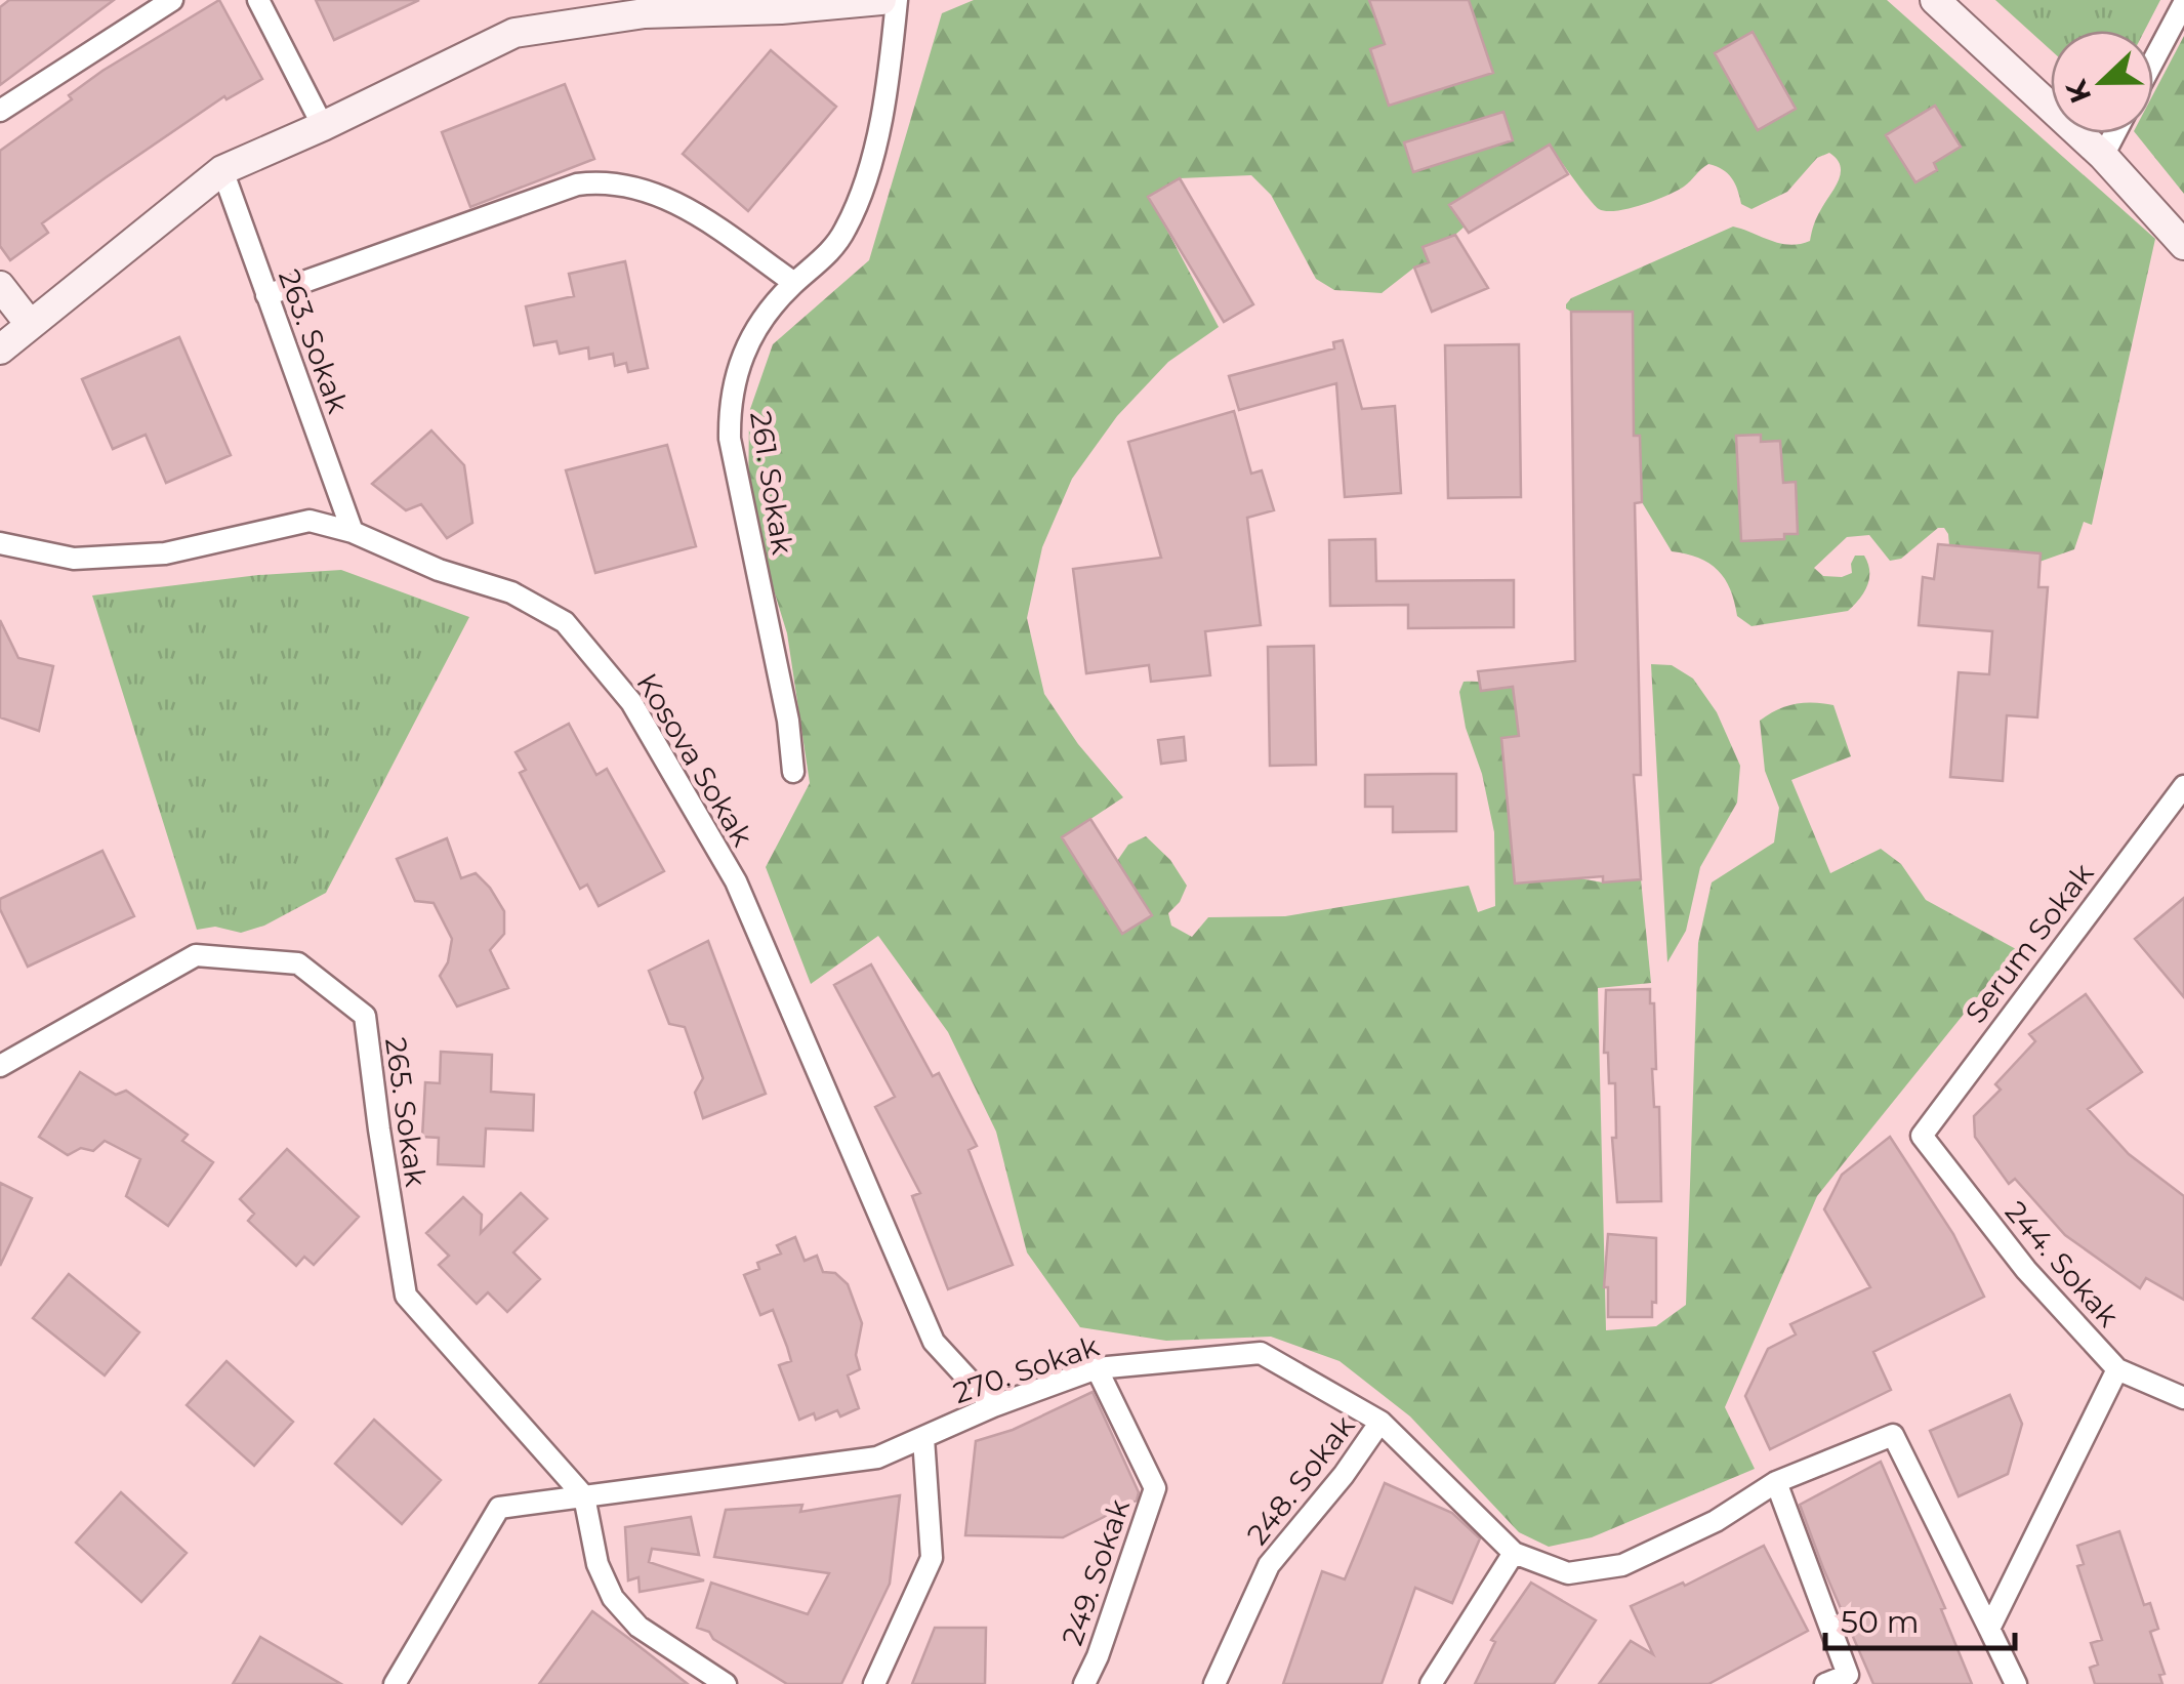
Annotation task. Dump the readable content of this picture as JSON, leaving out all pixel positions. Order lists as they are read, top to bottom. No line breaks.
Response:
{"streets":{"street":["263. Sokak","261. Sokak","Kosova Sokak","Serum Sokak","265. Sokak","244. Sokak","270. Sokak","248. Sokak","249. Sokak"]},"crossings":[["263. Sokak","Kosova Sokak"],["Kosova Sokak","270. Sokak"],["Serum Sokak","244. Sokak"],["265. Sokak","270. Sokak"],["270. Sokak","248. Sokak"],["270. Sokak","249. Sokak"]],"scale_bar":"50 m","north":"left"}
